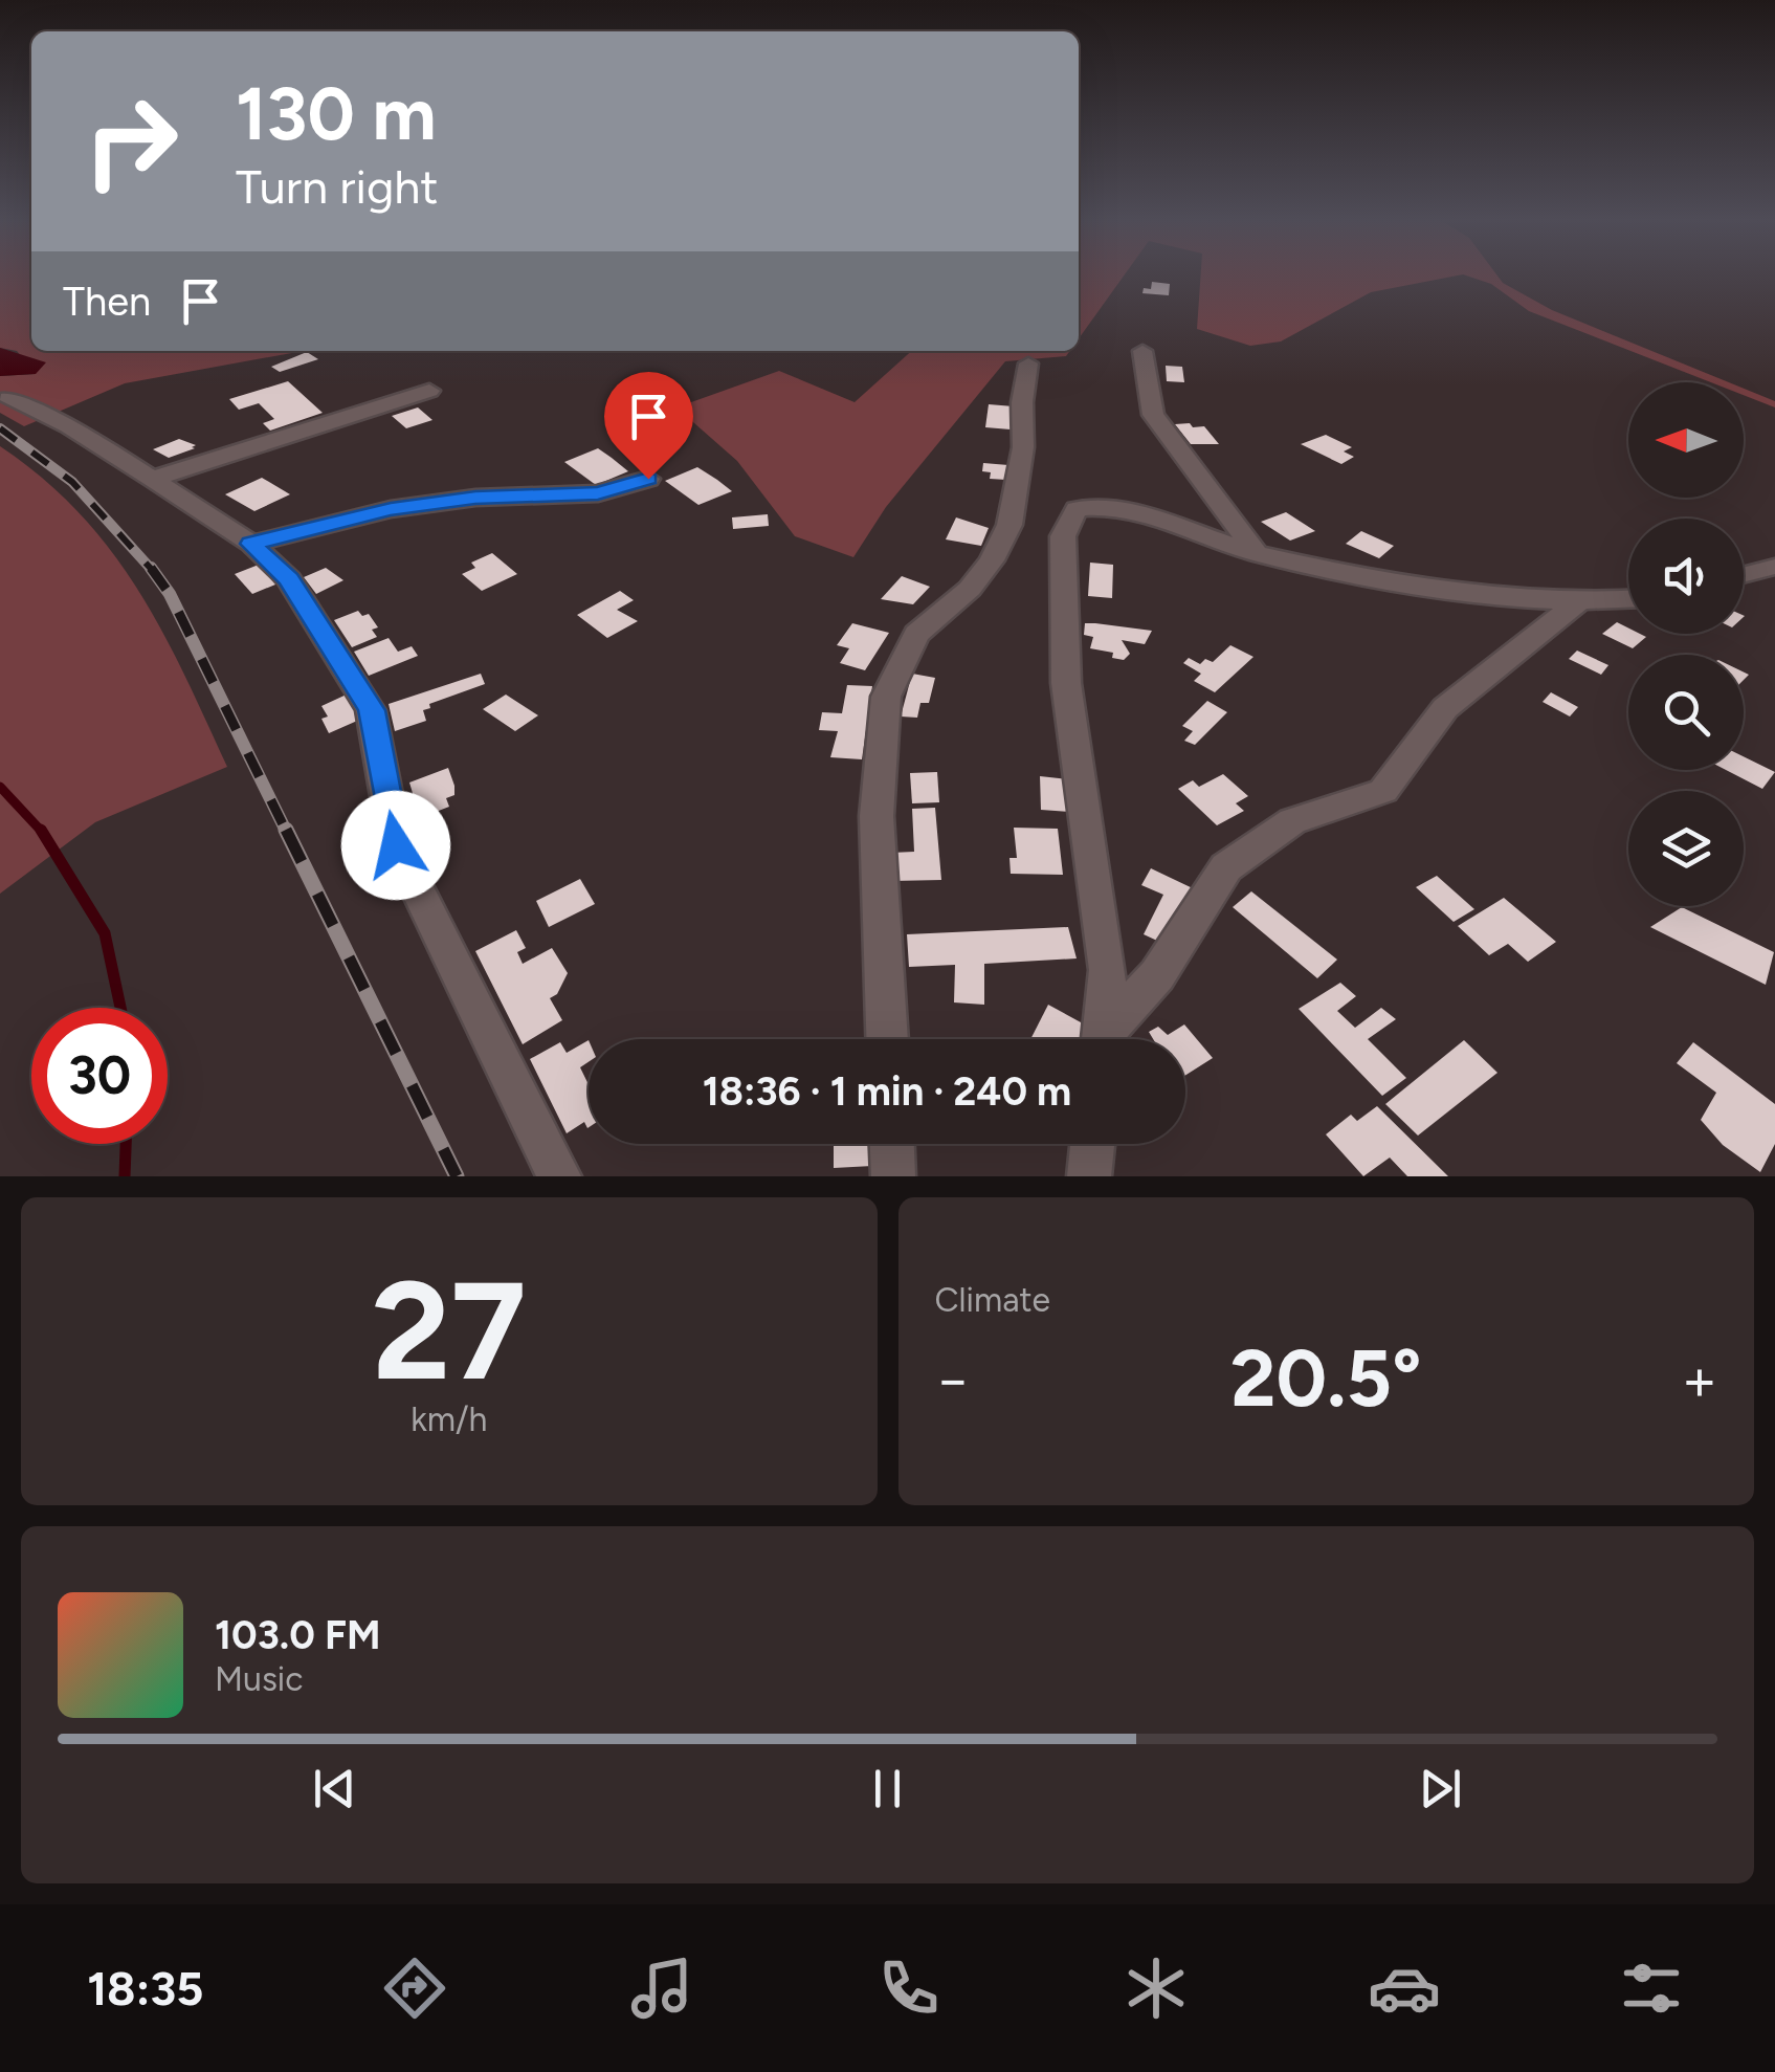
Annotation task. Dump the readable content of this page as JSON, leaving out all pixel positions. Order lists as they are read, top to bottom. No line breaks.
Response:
{"north":"left","page":{"turn":["130 m","Turn right"],"then":"Then","limit":"30","trip":"18:36 · 1 min · 240 m","tile":[["27","km/h"],"Climate"],"heat":["−","20.5°","+"],"song":["103.0 FM","Music"],"tabs":"18:35"}}
